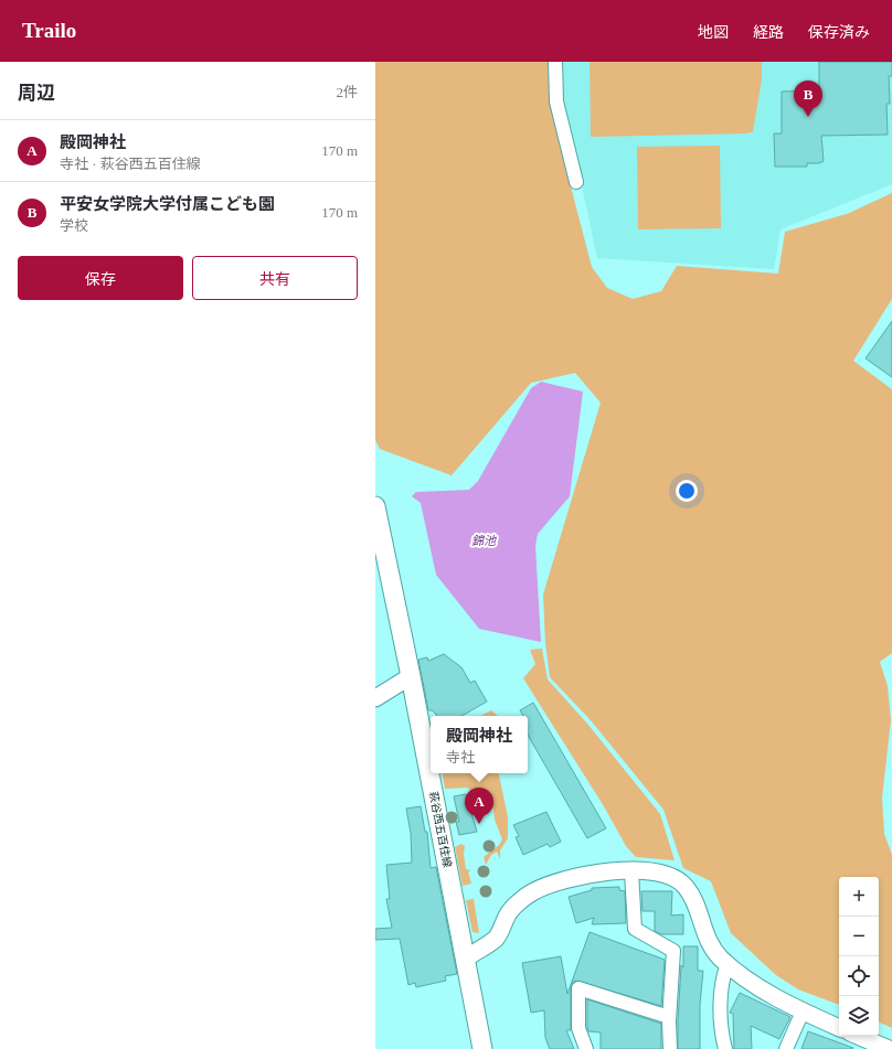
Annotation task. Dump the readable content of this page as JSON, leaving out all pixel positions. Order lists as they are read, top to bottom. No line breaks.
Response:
{"streets":{"main road":["萩谷西五百住線"]},"water":["錦池"],"page":{"header":"Trailo","nav":["地図","経路","保存済み"],"heading":["周辺","2件"],"pins":["B","A"],"list":[{"mark":"A","name":"殿岡神社","note":"寺社 · 萩谷西五百住線","value":"170 m"},{"mark":"B","name":"平安女学院大学付属こども園","note":"学校","value":"170 m"}],"buttons":["保存","共有"],"popup":["殿岡神社","寺社"],"map_buttons":["+","−"]}}
